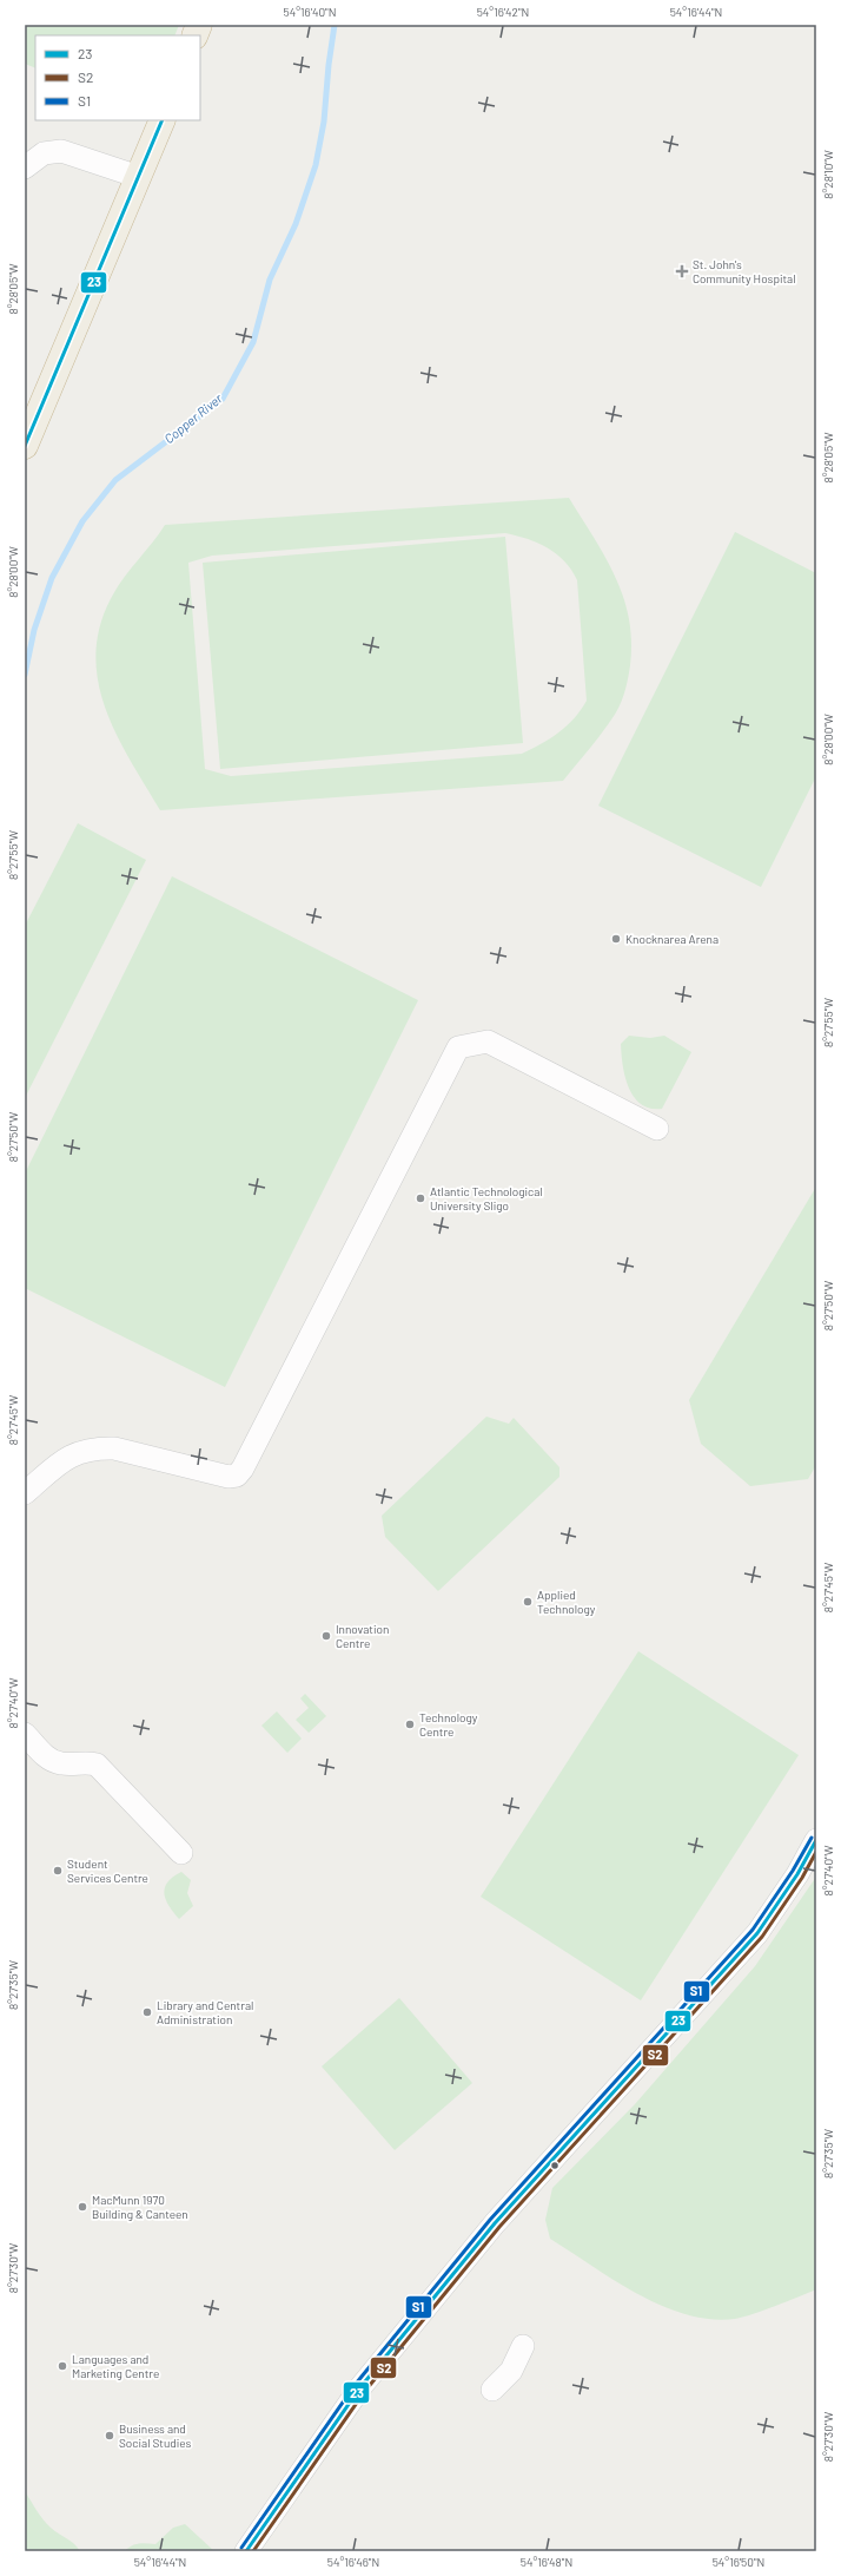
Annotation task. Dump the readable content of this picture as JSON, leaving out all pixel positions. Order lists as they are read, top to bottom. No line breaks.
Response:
{"water":["Copper River"],"places":{"health":["St. John's Community Hospital"],"other":["Knocknarea Arena","Atlantic Technological University Sligo","Applied Technology","Innovation Centre","Technology Centre","Student Services Centre","Library and Central Administration","MacMunn 1970 Building & Canteen","Languages and Marketing Centre","Business and Social Studies"]},"lines":["transit line 23","transit line S1","transit line S2"],"legend":["23","S2","S1"],"coordinates":["54°16'40\"N","54°16'42\"N","54°16'44\"N","8°28'10\"W","8°28'05\"W","8°28'00\"W","8°27'55\"W","8°27'50\"W","8°27'45\"W","8°27'40\"W","8°27'35\"W","8°27'30\"W","54°16'46\"N","54°16'48\"N","54°16'50\"N"]}
